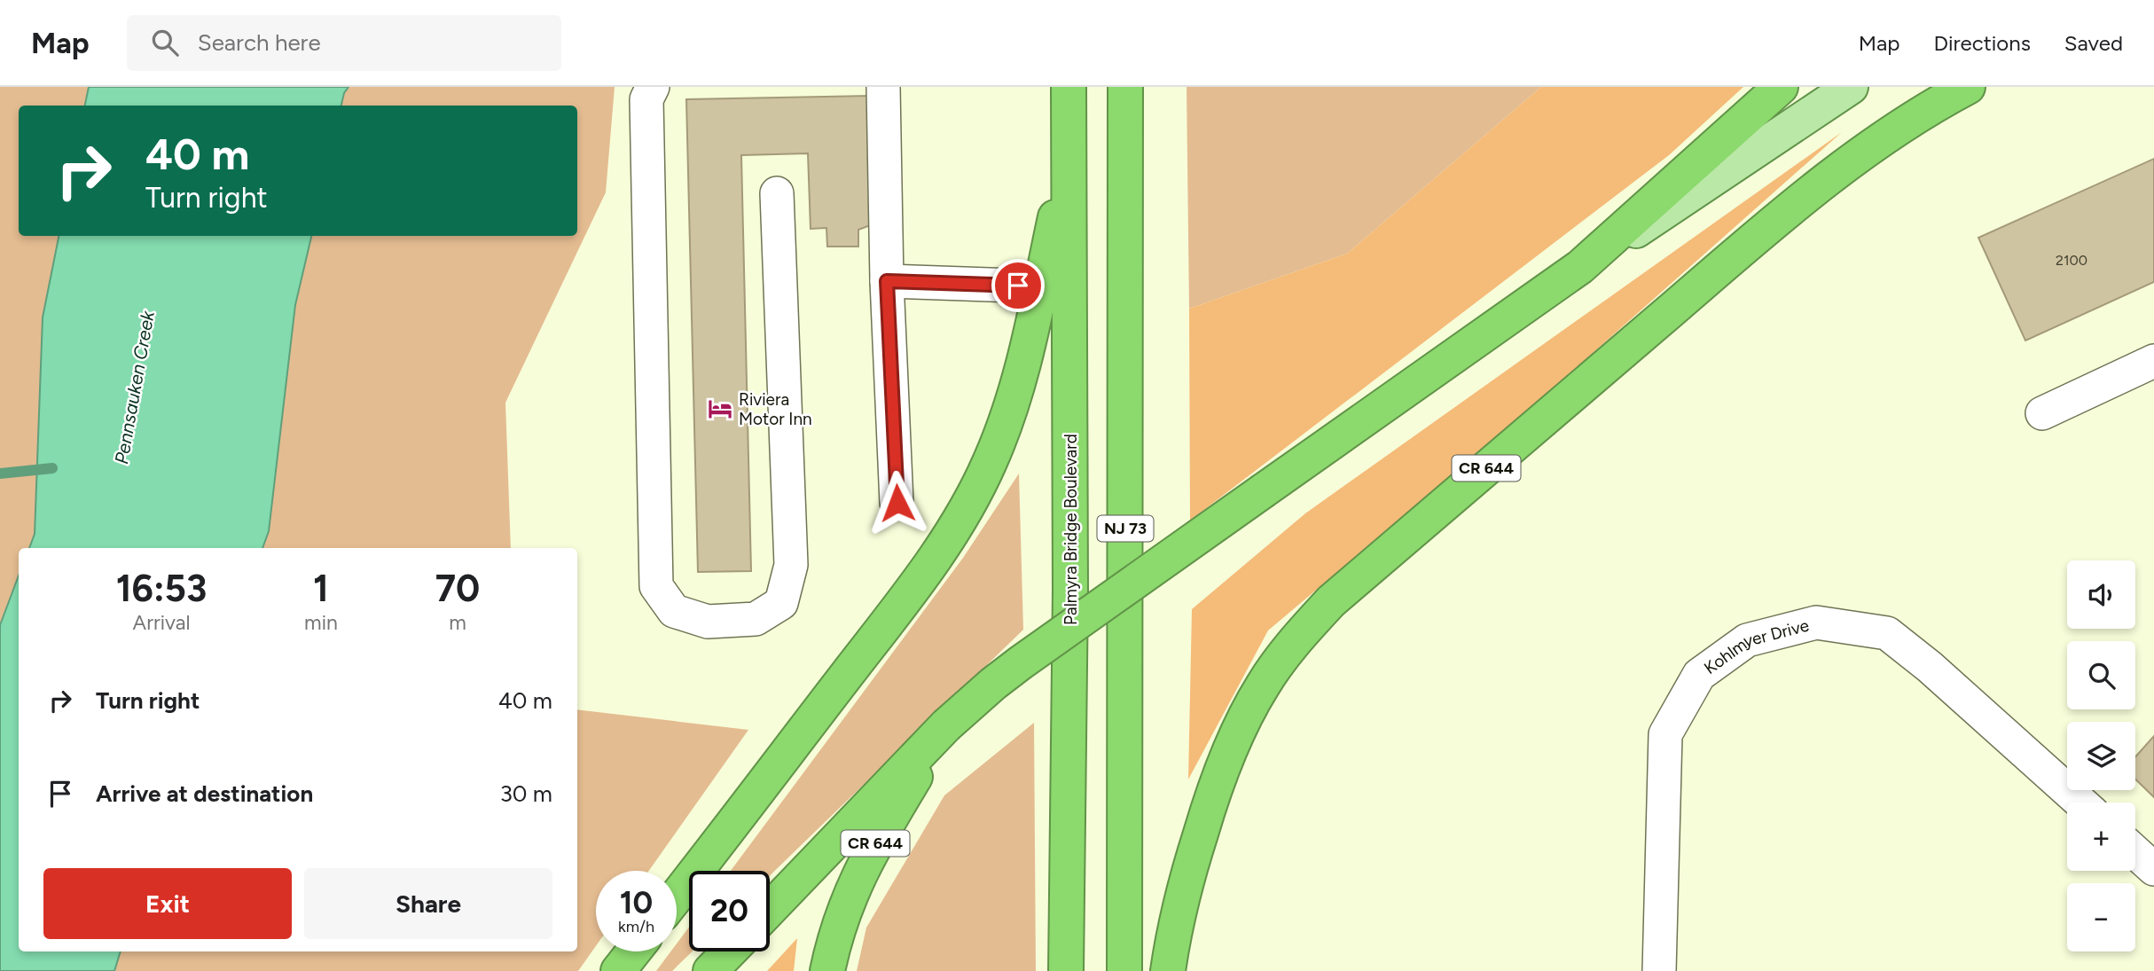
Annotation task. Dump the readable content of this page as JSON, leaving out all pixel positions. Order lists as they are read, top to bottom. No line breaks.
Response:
{"streets":{"highway":["CR 644","NJ 73","Palmyra Bridge Boulevard"],"street":["Kohlmyer Drive"]},"water":["Pennsauken Creek"],"places":{"hotel":["Riviera Motor Inn"]},"house_numbers":["2100"],"page":{"header":"Map","search":"Search here","nav":["Map","Directions","Saved"],"turn":["40 m","Turn right"],"eta":["16:53","Arrival","1","min","70","m"],"map_buttons":["+","−"],"list":[{"name":"Turn right","value":"40 m"},{"name":"Arrive at destination","value":"30 m"}],"buttons":["Exit","Share"],"speed":"10 km/h","limit":"20"}}
